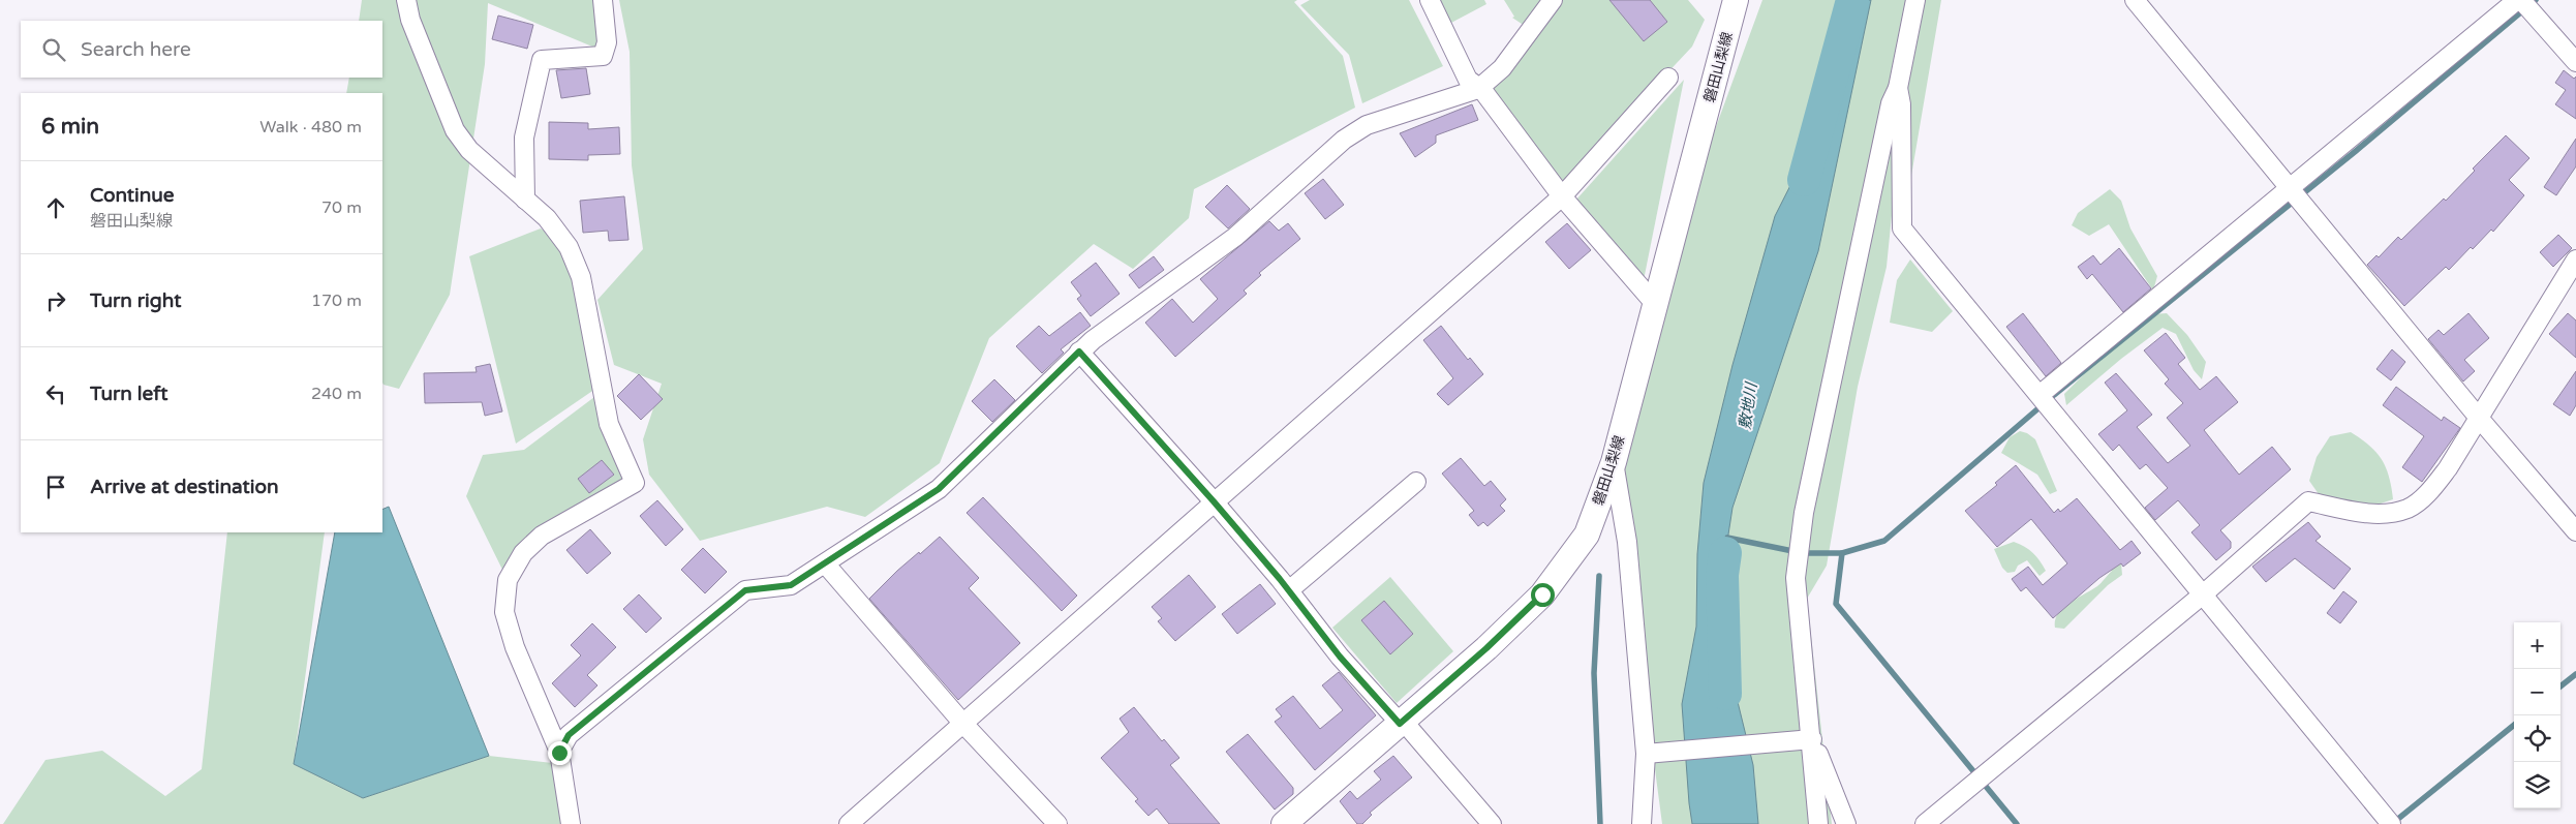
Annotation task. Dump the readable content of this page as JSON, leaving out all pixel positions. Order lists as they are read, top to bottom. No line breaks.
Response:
{"streets":{"main road":["磐田山梨線"]},"water":["敷地川"],"page":{"search":"Search here","heading":["6 min","Walk · 480 m"],"list":[["Continue","磐田山梨線","70 m"],["Turn right","170 m"],["Turn left","240 m"],"Arrive at destination"],"map_buttons":["+","−"]}}
